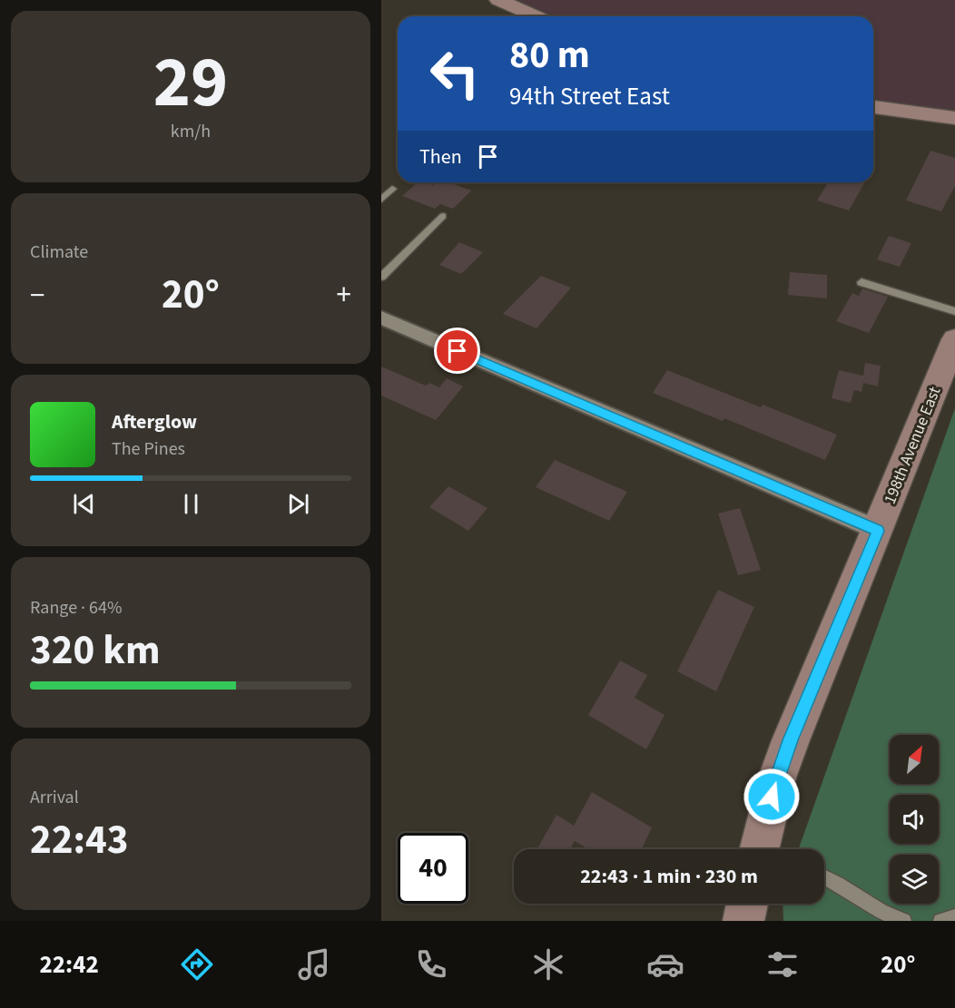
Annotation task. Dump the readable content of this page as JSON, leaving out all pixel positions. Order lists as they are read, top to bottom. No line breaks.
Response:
{"streets":{"street":["198th Avenue East"]},"north":"top right","page":{"tile":[["29","km/h"],"Climate",["Range · 64%","320 km"],["Arrival","22:43"]],"turn":["80 m","94th Street East"],"then":"Then","heat":["−","20°","+"],"song":["Afterglow","The Pines"],"limit":"40","trip":"22:43 · 1 min · 230 m","tabs":["22:42","20°"]}}
